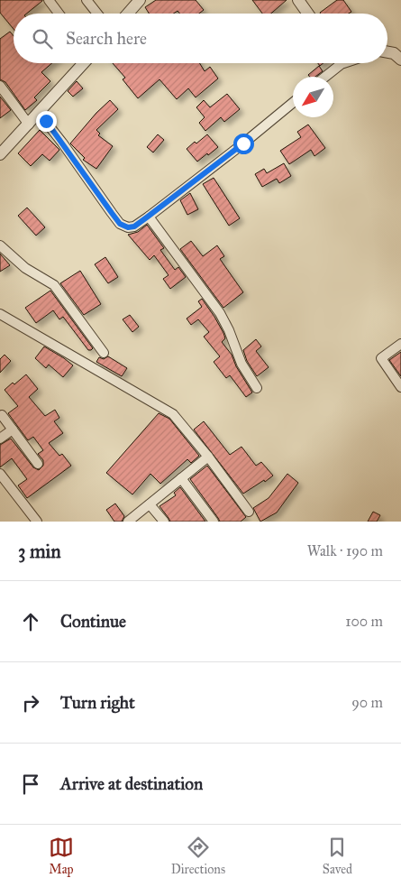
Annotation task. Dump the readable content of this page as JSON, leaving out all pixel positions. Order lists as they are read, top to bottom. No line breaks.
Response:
{"north":"bottom left","page":{"search":"Search here","heading":["3 min","Walk · 190 m"],"list":[["Continue","100 m"],["Turn right","90 m"],"Arrive at destination"],"nav":["Map","Directions","Saved"]}}
